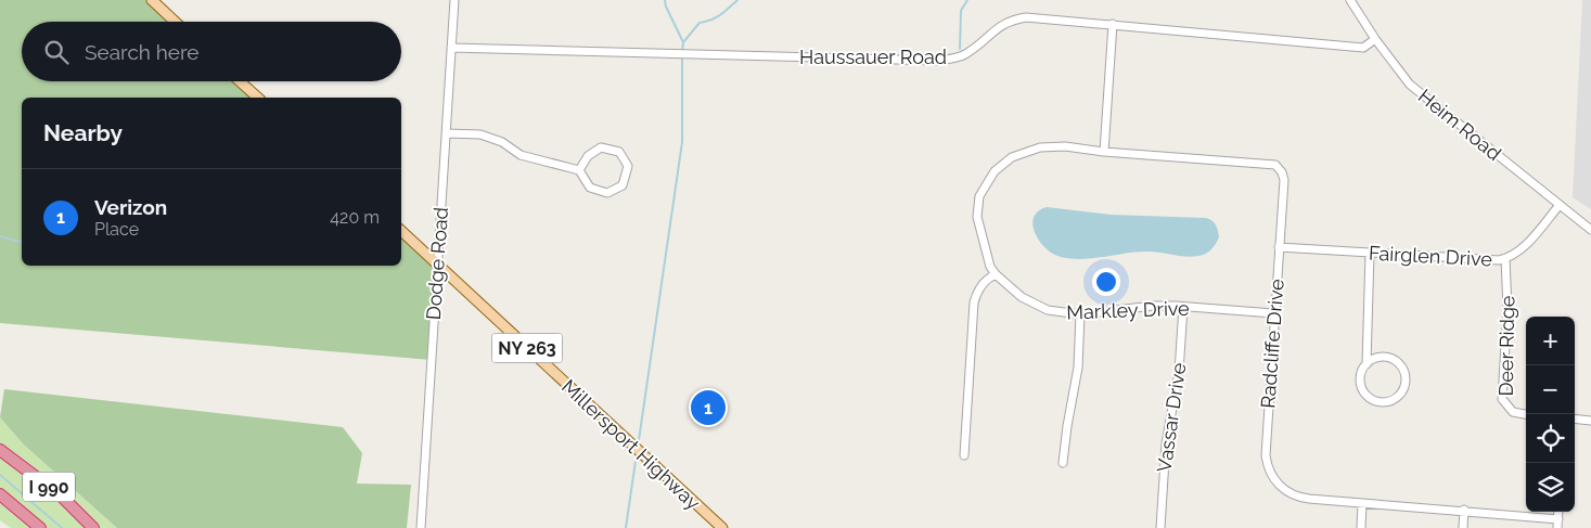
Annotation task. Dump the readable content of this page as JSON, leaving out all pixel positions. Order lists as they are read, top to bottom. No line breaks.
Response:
{"streets":{"highway":["I 990"],"main road":["NY 263","Millersport Highway"],"street":["Haussauer Road","Heim Road","Fairglen Drive","Dodge Road","Markley Drive","Radcliffe Drive","Deer Ridge","Vassar Drive"]},"crossings":[["Haussauer Road","Heim Road"],["Haussauer Road","Dodge Road"],["Heim Road","Fairglen Drive"],["Fairglen Drive","Radcliffe Drive"],["Fairglen Drive","Deer Ridge"],["Dodge Road","Millersport Highway"],["Markley Drive","Radcliffe Drive"],["Markley Drive","Vassar Drive"]],"page":{"search":"Search here","heading":"Nearby","list":[{"mark":"1","name":"Verizon","note":"Place","value":"420 m"}],"map_buttons":["+","−"],"pins":"1"}}
